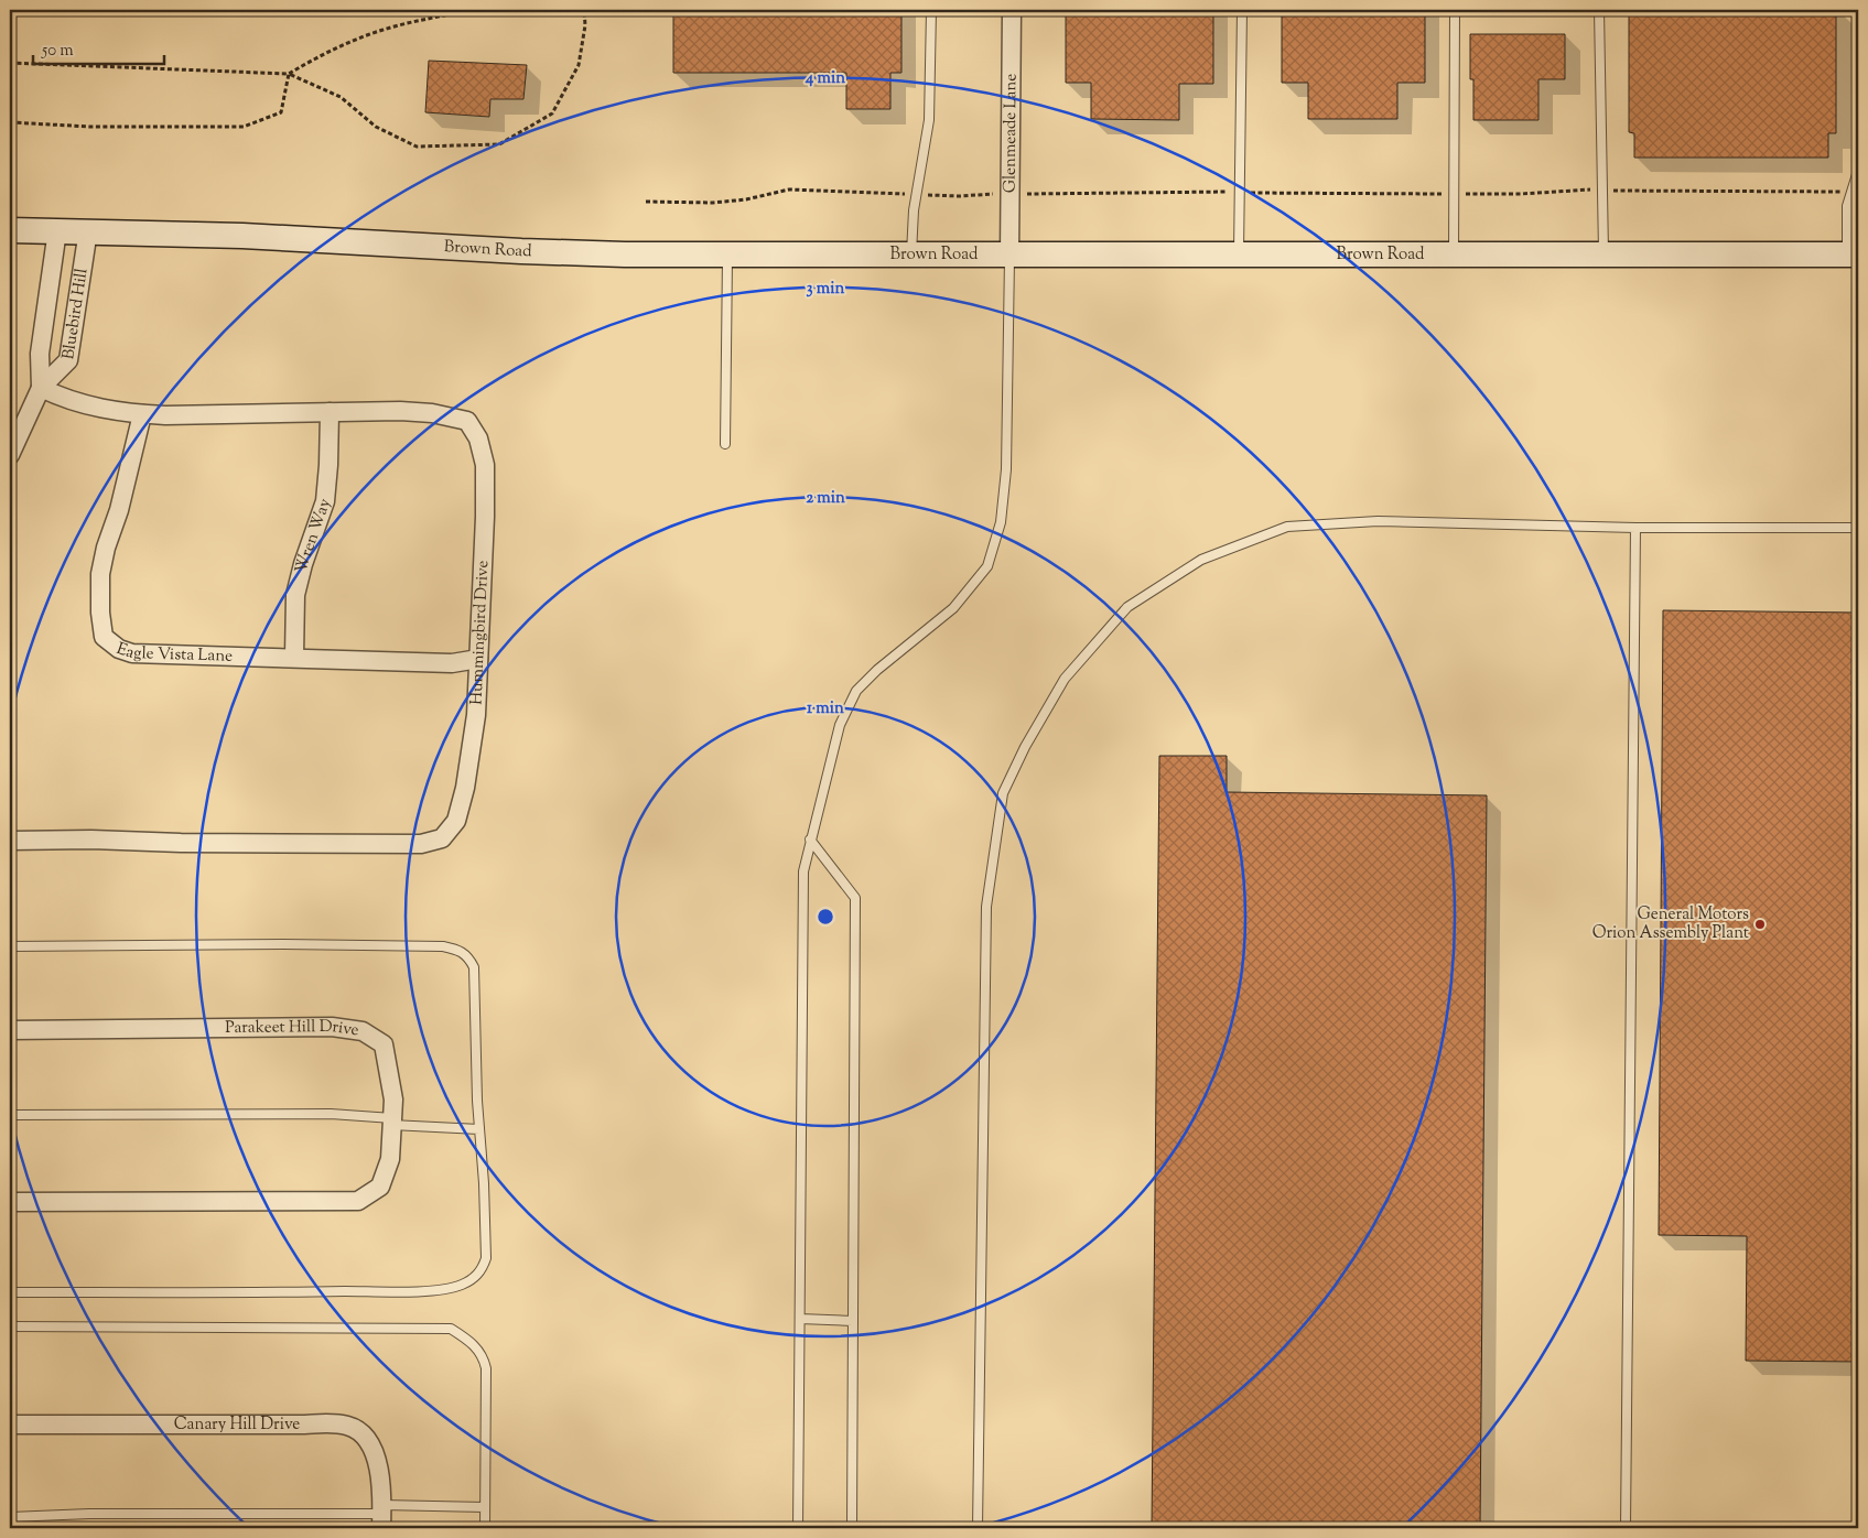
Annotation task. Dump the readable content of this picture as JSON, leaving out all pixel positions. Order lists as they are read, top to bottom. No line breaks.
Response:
{"streets":{"main road":["Brown Road"],"street":["Glenmeade Lane","Bluebird Hill","Wren Way","Hummingbird Drive","Eagle Vista Lane","Parakeet Hill Drive","Canary Hill Drive"]},"crossings":[["Glenmeade Lane","Brown Road"],["Brown Road","Bluebird Hill"],["Bluebird Hill","Hummingbird Drive"],["Wren Way","Hummingbird Drive"],["Wren Way","Eagle Vista Lane"],["Hummingbird Drive","Eagle Vista Lane"]],"places":["General Motors Orion Assembly Plant"],"scale_bar":"50 m","rings":["4 min","3 min","2 min","1 min"]}
